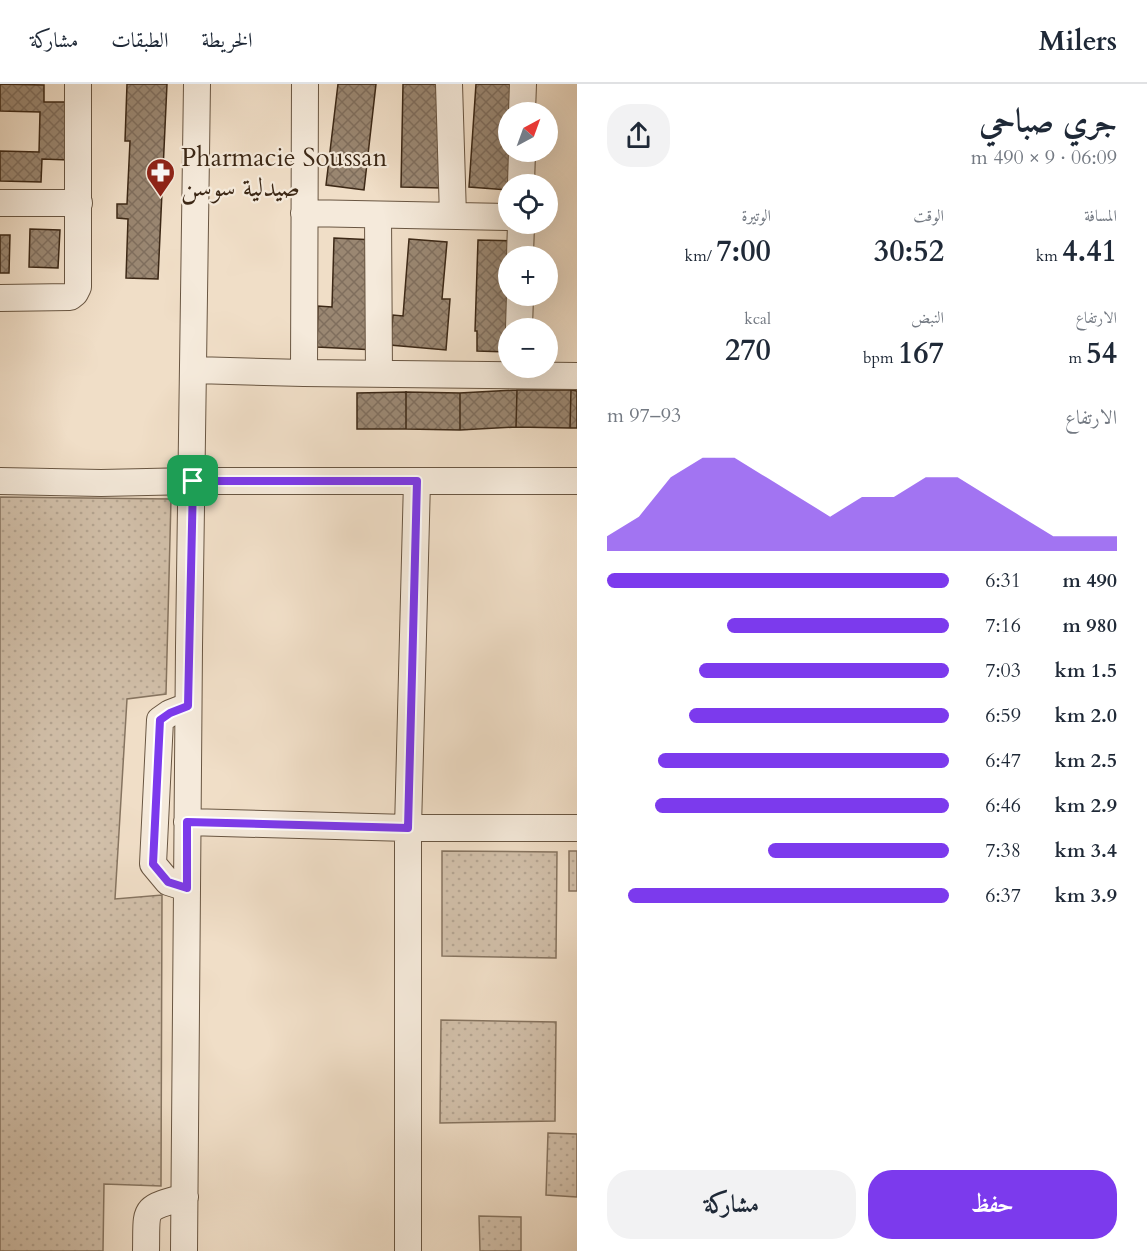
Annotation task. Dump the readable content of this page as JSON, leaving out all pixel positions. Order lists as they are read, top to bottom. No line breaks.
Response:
{"places":{"pharmacy":["Pharmacie Soussan صيدلية سوسن"]},"north":"top right","page":{"header":"Milers","nav":["الخريطة","الطبقات","مشاركة"],"heading":["جري صباحي","06:09 · 9 × 490 m"],"map_buttons":["+","−"],"stats":[["المسافة","4.41 km"],["الوقت","30:52"],["الوتيرة","7:00 /km"],["الارتفاع","54 m"],["النبض","167 bpm"],["kcal","270"]],"chart":["الارتفاع","93–97 m"],"list":[{"name":"490 m","note":"6:31"},{"name":"980 m","note":"7:16"},{"name":"1.5 km","note":"7:03"},{"name":"2.0 km","note":"6:59"},{"name":"2.5 km","note":"6:47"},{"name":"2.9 km","note":"6:46"},{"name":"3.4 km","note":"7:38"},{"name":"3.9 km","note":"6:37"}],"buttons":["حفظ","مشاركة"]}}
